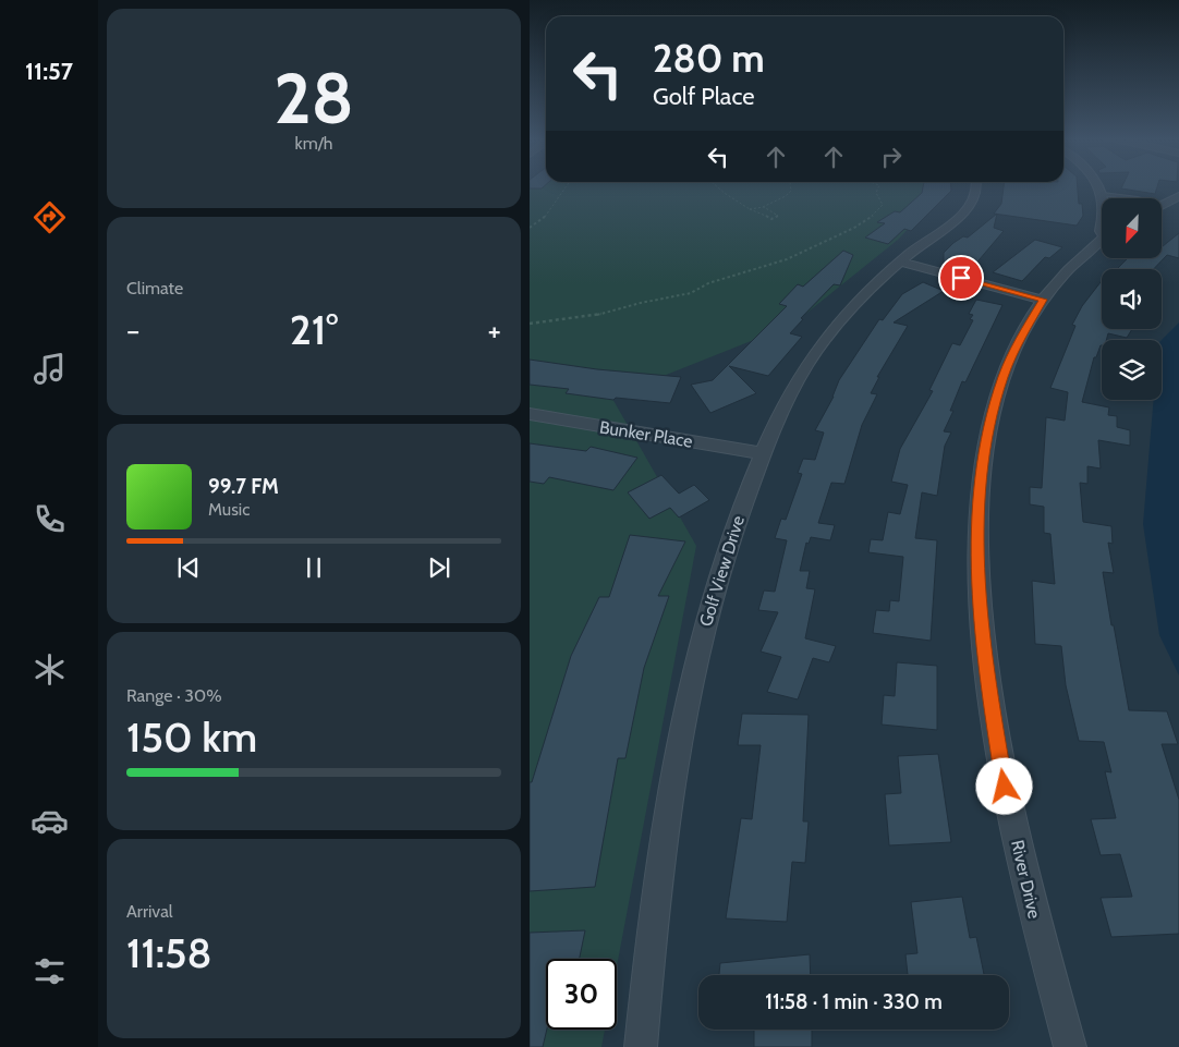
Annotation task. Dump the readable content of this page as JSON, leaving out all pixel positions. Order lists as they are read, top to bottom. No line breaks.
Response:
{"streets":{"street":["Bunker Place","Golf View Drive","River Drive"]},"crossings":[["Bunker Place","Golf View Drive"]],"north":"bottom left","page":{"tabs":"11:57","tile":[["28","km/h"],"Climate",["Range · 30%","150 km"],["Arrival","11:58"]],"turn":["280 m","Golf Place"],"heat":["−","21°","+"],"song":["99.7 FM","Music"],"limit":"30","trip":"11:58 · 1 min · 330 m"}}
